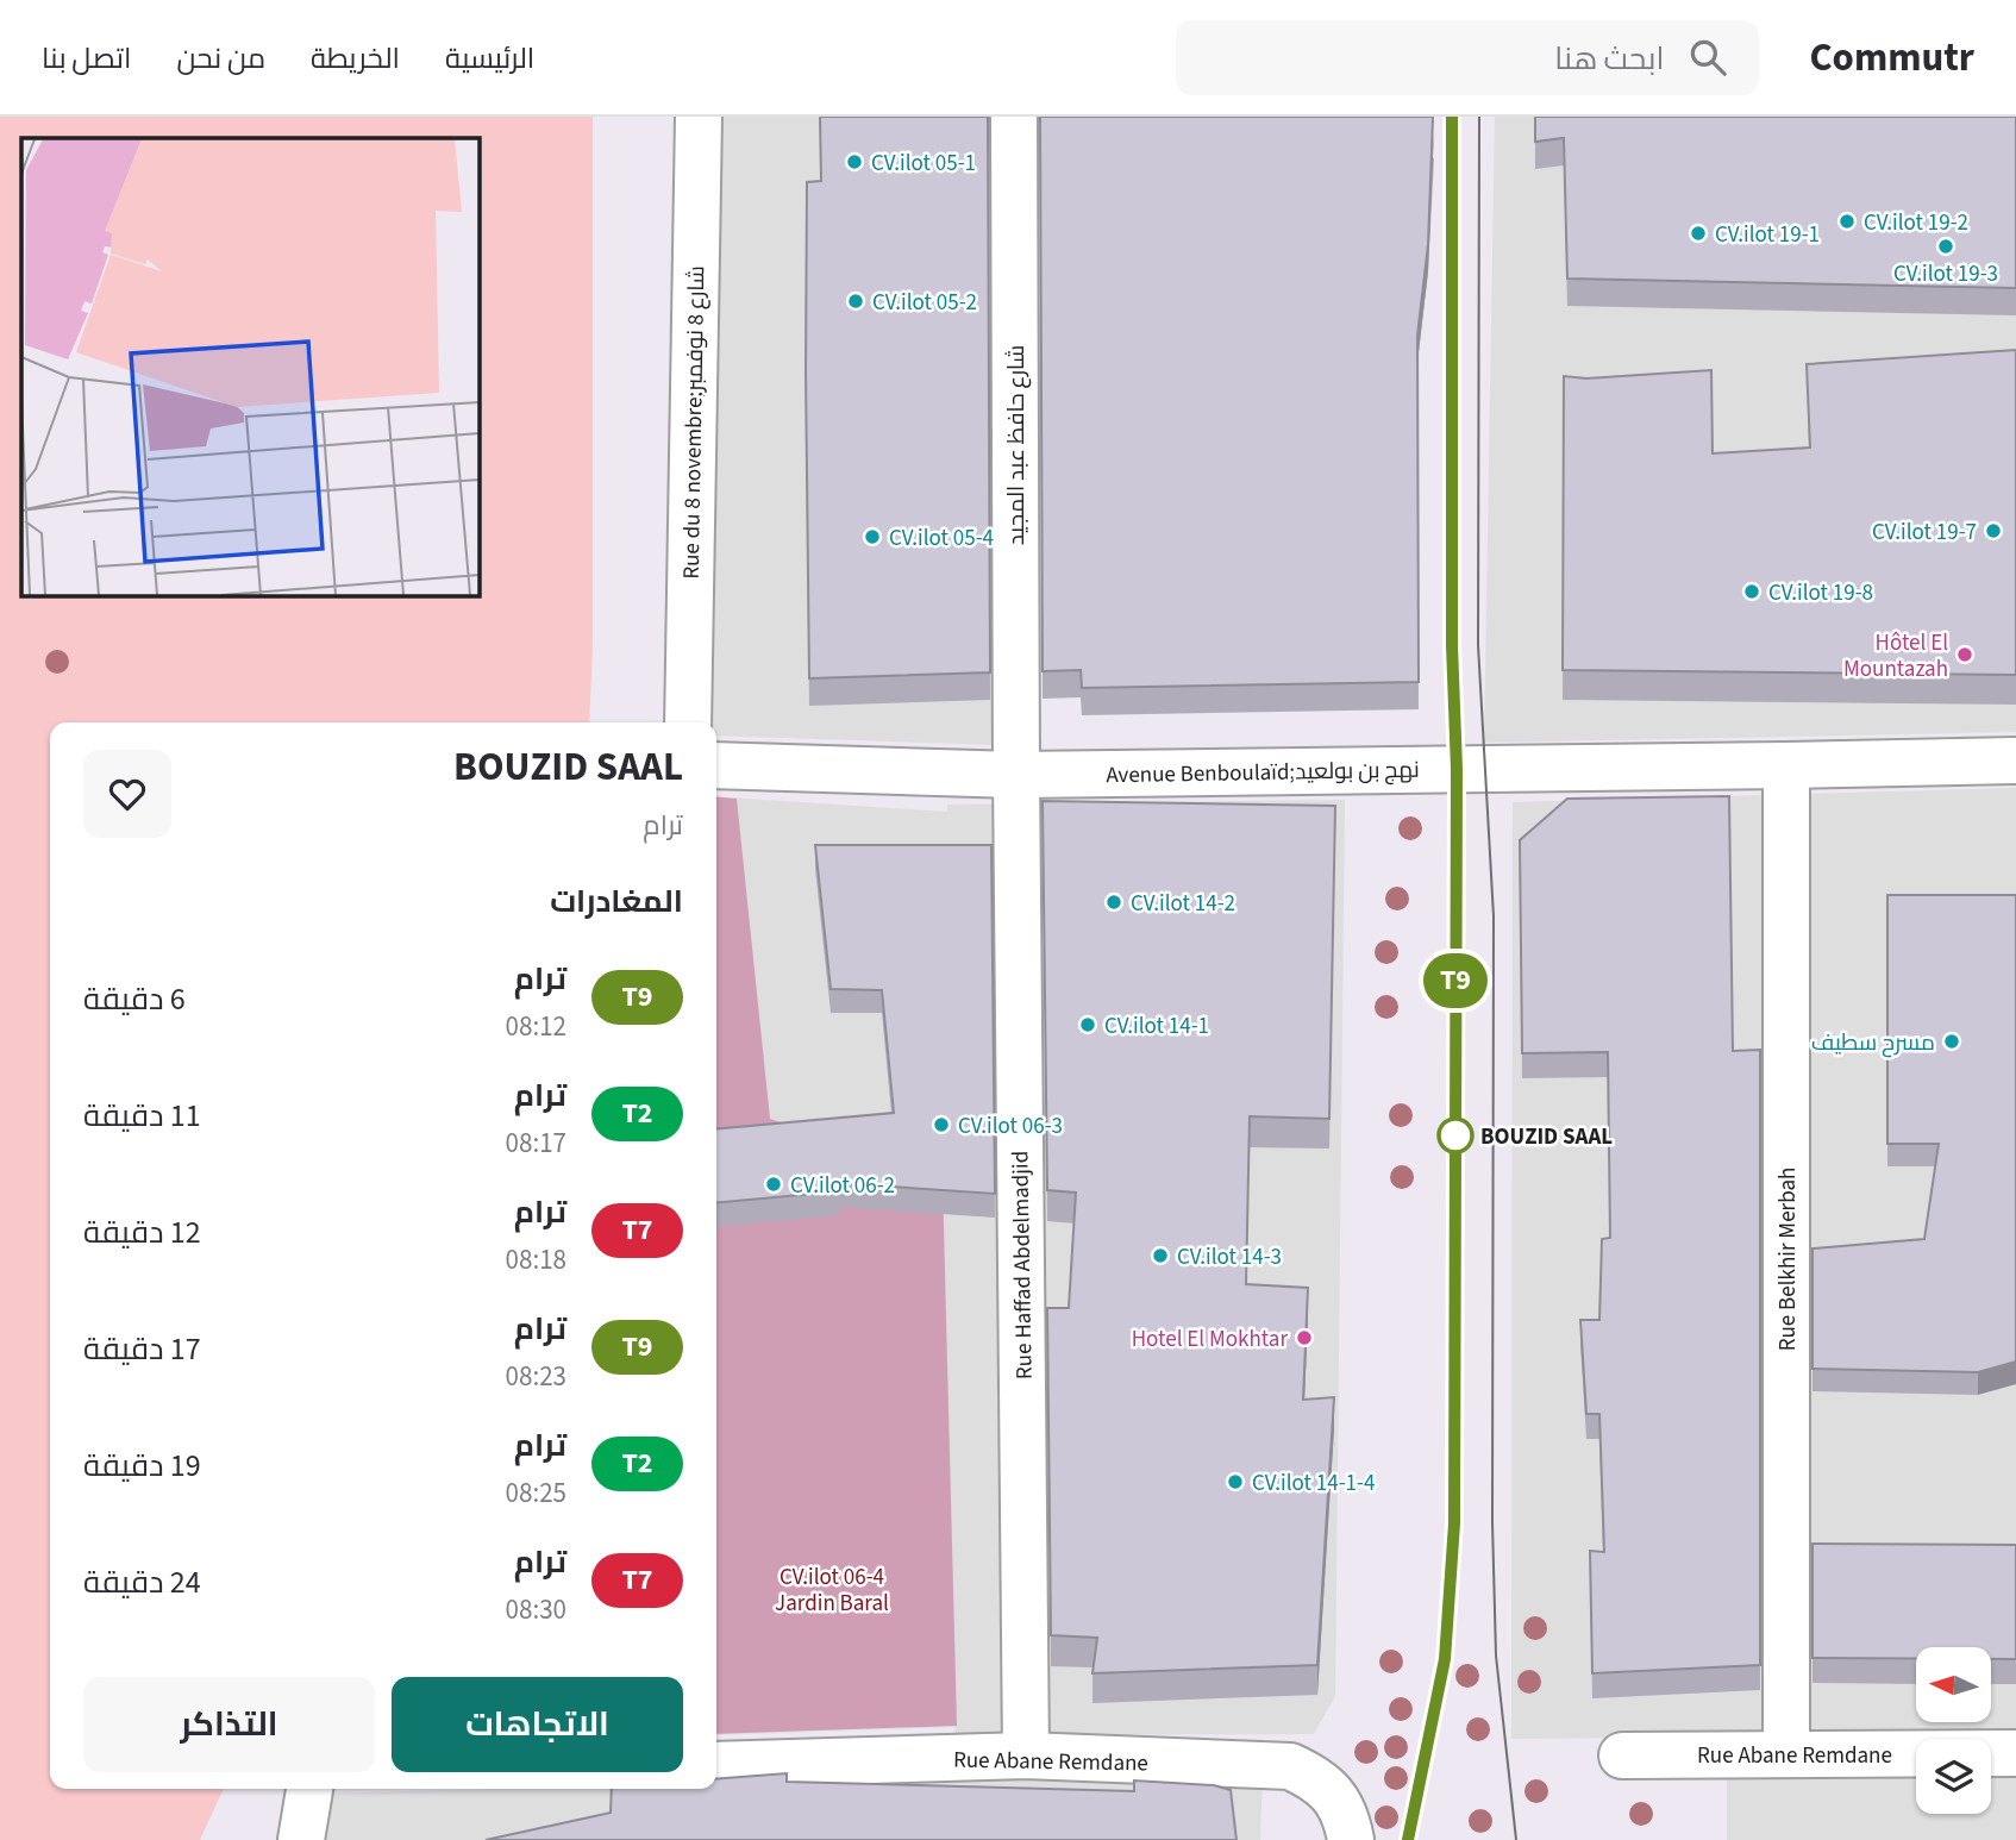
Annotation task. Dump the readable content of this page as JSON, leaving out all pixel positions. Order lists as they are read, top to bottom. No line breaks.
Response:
{"streets":{"street":["Rue du 8 novembre;شارع 8 نوفمبر","شارع حافظ عبد المجيد","Avenue Benboulaïd;نهج بن بولعيد","Rue Belkhir Merbah","Rue Haffad Abdelmadjid","Rue Abane Remdane"]},"crossings":[["شارع حافظ عبد المجيد","Avenue Benboulaïd;نهج بن بولعيد"],["شارع حافظ عبد المجيد","Rue Haffad Abdelmadjid"],["Avenue Benboulaïd;نهج بن بولعيد","Rue Belkhir Merbah"],["Avenue Benboulaïd;نهج بن بولعيد","Rue Haffad Abdelmadjid"],["Rue Belkhir Merbah","Rue Abane Remdane"],["Rue Haffad Abdelmadjid","Rue Abane Remdane"]],"parks":["CV.ilot 06-4 Jardin Baral"],"places":["CV.ilot 05-1","CV.ilot 19-2","CV.ilot 19-1","CV.ilot 19-3","CV.ilot 05-2","CV.ilot 19-7","CV.ilot 05-4","CV.ilot 19-8","Hôtel El Mountazah","CV.ilot 14-2","CV.ilot 14-1","مسرح سطيف","CV.ilot 06-3","BOUZID SAAL","CV.ilot 06-2","CV.ilot 14-3","Hotel El Mokhtar","CV.ilot 14-1-4"],"lines":["tram line T9"],"north":"left","page":{"header":"Commutr","search":"ابحث هنا","nav":["الرئيسية","الخريطة","من نحن","اتصل بنا"],"on_map":"T9","heading":[["BOUZID SAAL","ترام"],"المغادرات"],"list":[{"mark":"T9","name":"ترام","note":"08:12","value":"6 دقيقة"},{"mark":"T2","name":"ترام","note":"08:17","value":"11 دقيقة"},{"mark":"T7","name":"ترام","note":"08:18","value":"12 دقيقة"},{"mark":"T9","name":"ترام","note":"08:23","value":"17 دقيقة"},{"mark":"T2","name":"ترام","note":"08:25","value":"19 دقيقة"},{"mark":"T7","name":"ترام","note":"08:30","value":"24 دقيقة"}],"buttons":["الاتجاهات","التذاكر"]}}
